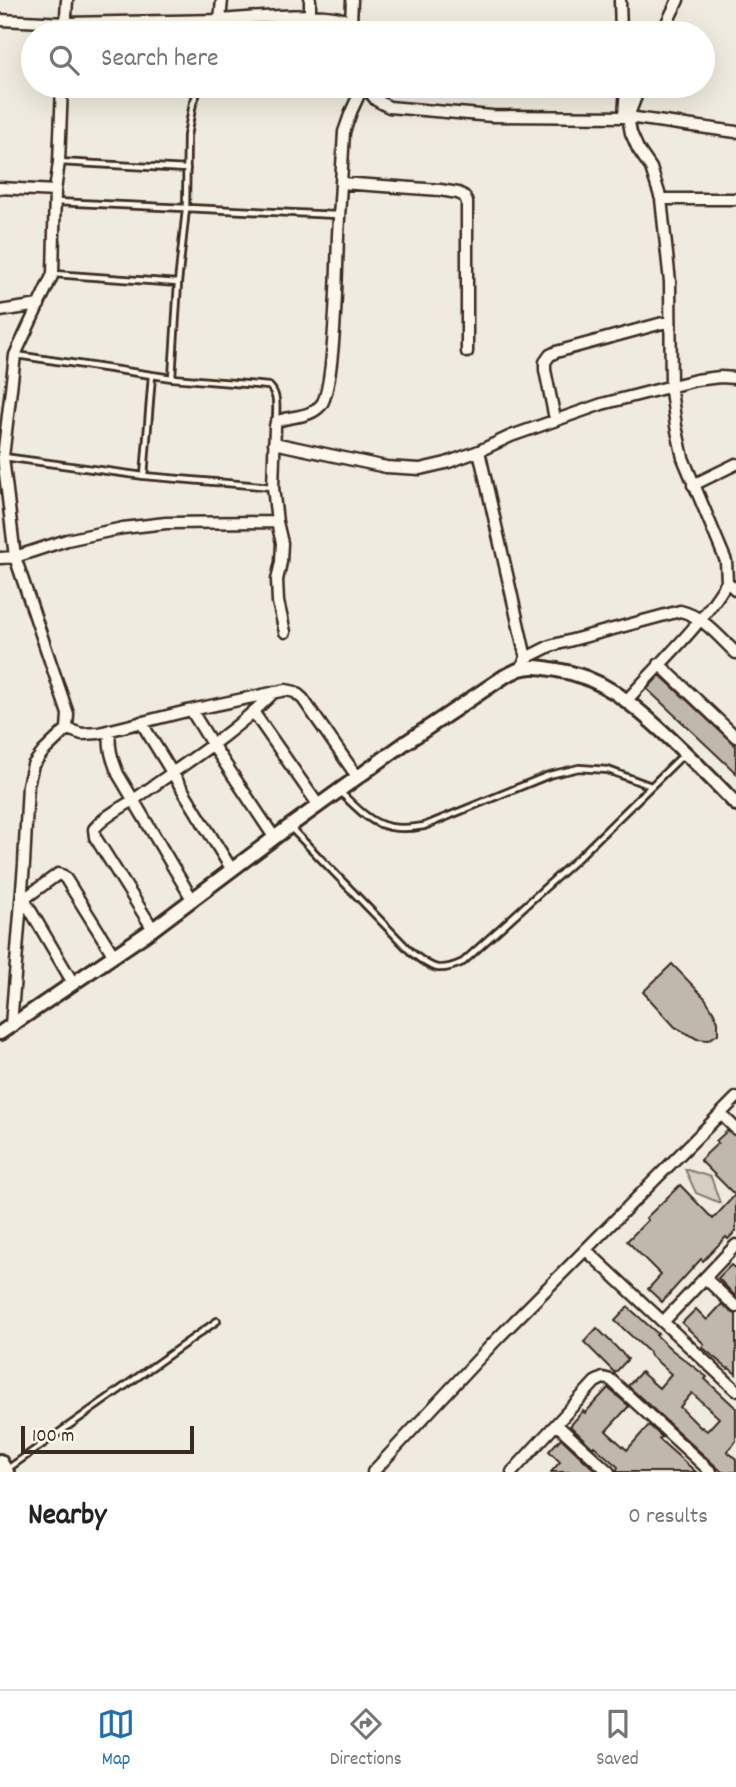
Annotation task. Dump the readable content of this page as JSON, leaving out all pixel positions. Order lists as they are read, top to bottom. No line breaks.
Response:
{"scale_bar":"100 m","page":{"search":"Search here","scale":"100 m","heading":["Nearby","0 results"],"nav":["Map","Directions","Saved"]}}
